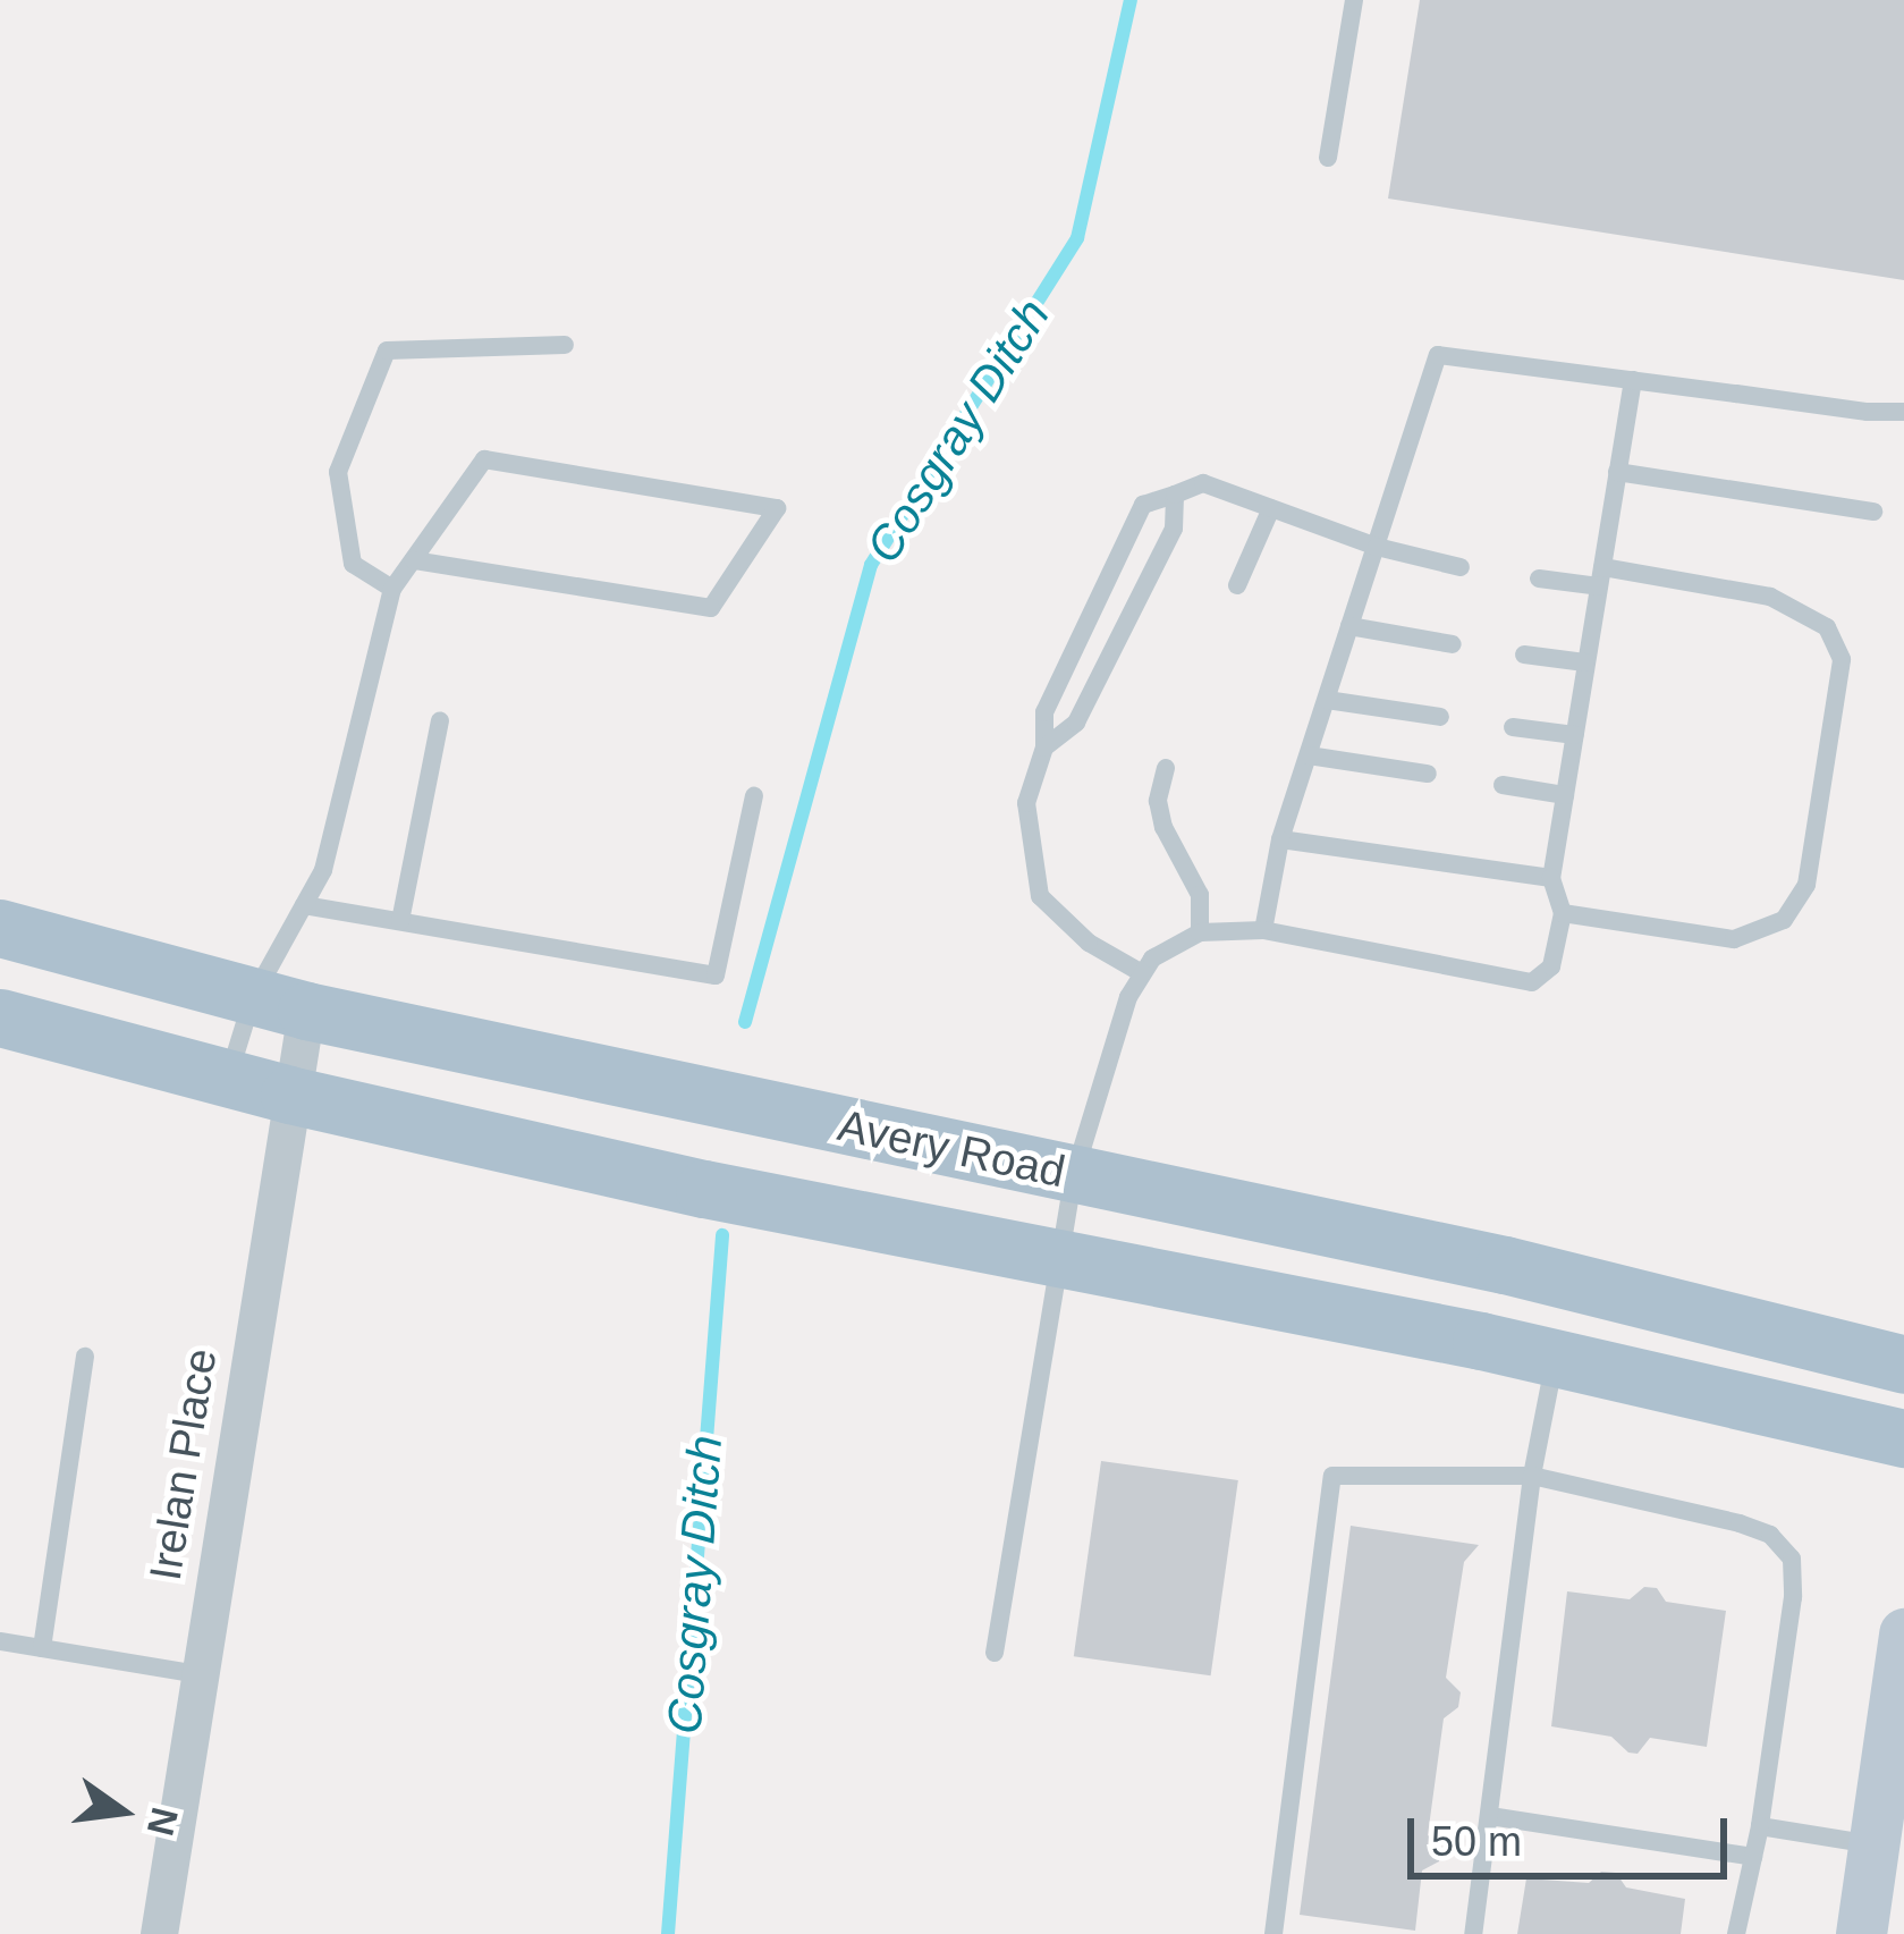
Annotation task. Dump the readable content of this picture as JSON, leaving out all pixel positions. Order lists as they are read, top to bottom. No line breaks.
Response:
{"streets":{"main road":["Avery Road"],"street":["Irelan Place"]},"crossings":[["Avery Road","Irelan Place"]],"water":["Cosgray Ditch"],"scale_bar":"50 m","north":"right"}
